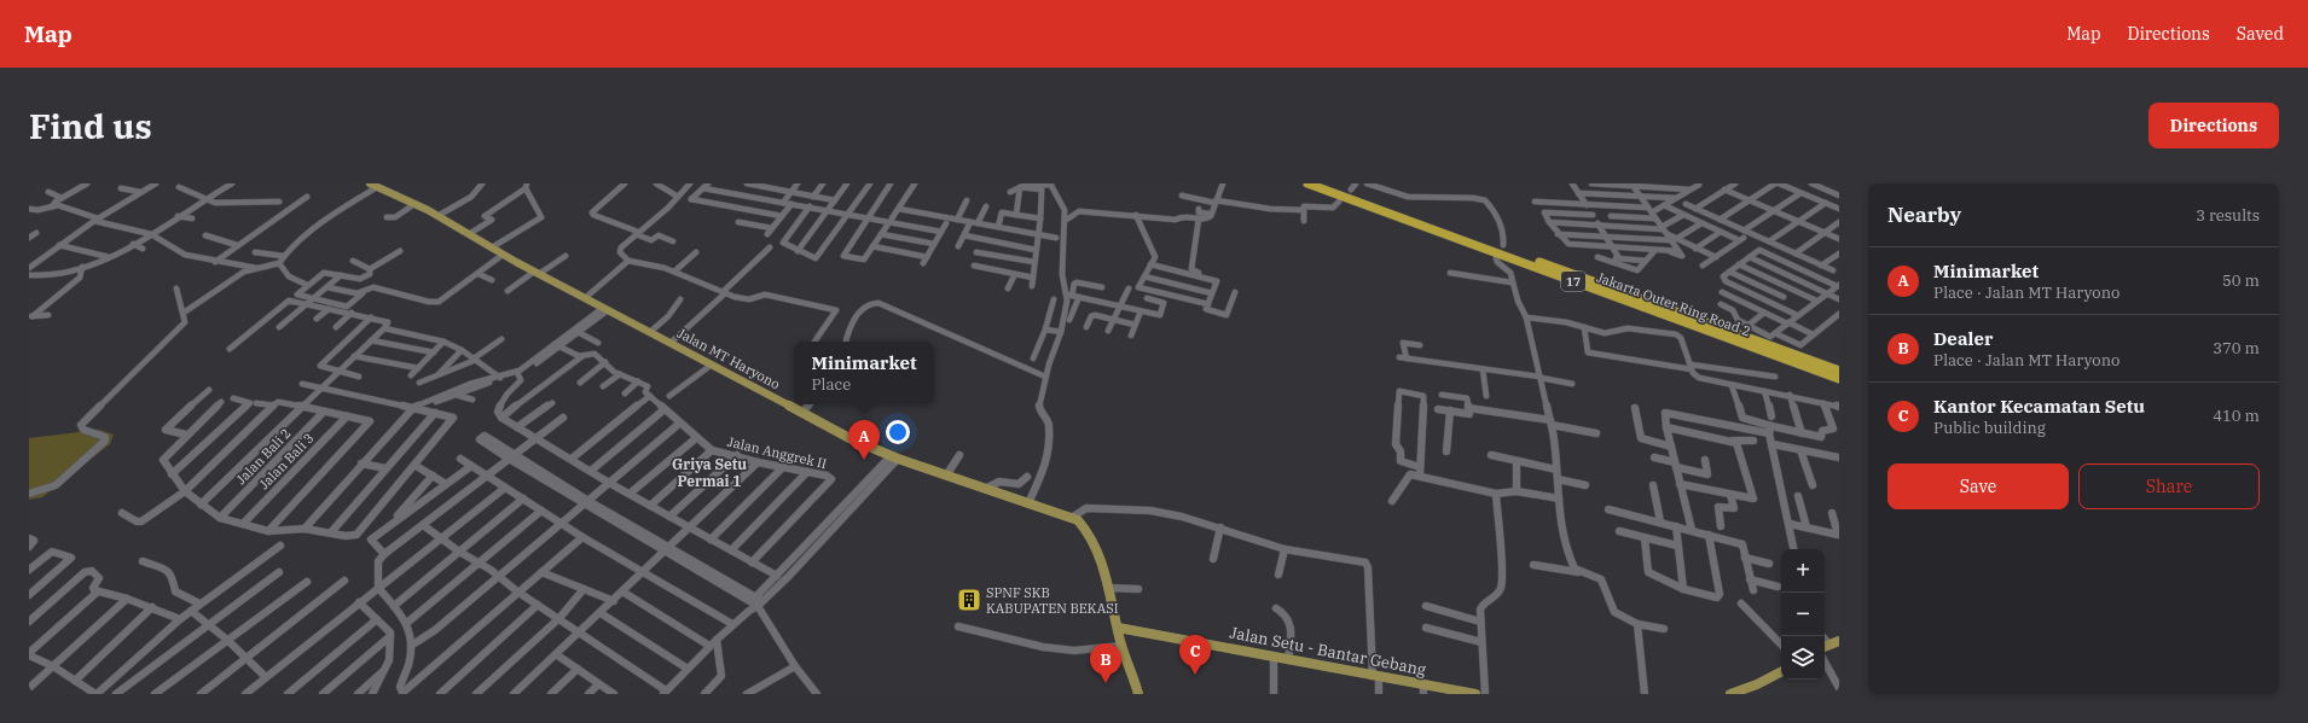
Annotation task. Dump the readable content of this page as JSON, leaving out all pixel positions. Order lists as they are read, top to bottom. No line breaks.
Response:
{"streets":{"highway":["17","Jakarta Outer Ring Road 2"],"main road":["Jalan MT Haryono","Jalan Setu - Bantar Gebang"],"street":["Jalan Anggrek II","Jalan Bali 2","Jalan Bali 3"]},"districts":["Griya Setu Permai 1"],"places":{"building":["SPNF SKB KABUPATEN BEKASI"]},"page":{"header":"Map","nav":["Map","Directions","Saved"],"buttons":["Directions",["Save","Share"]],"title":"Find us","heading":["Nearby","3 results"],"list":[{"mark":"A","name":"Minimarket","note":"Place · Jalan MT Haryono","value":"50 m"},{"mark":"B","name":"Dealer","note":"Place · Jalan MT Haryono","value":"370 m"},{"mark":"C","name":"Kantor Kecamatan Setu","note":"Public building","value":"410 m"}],"popup":["Minimarket","Place"],"pins":["A","C","B"],"map_buttons":["+","−"]}}
